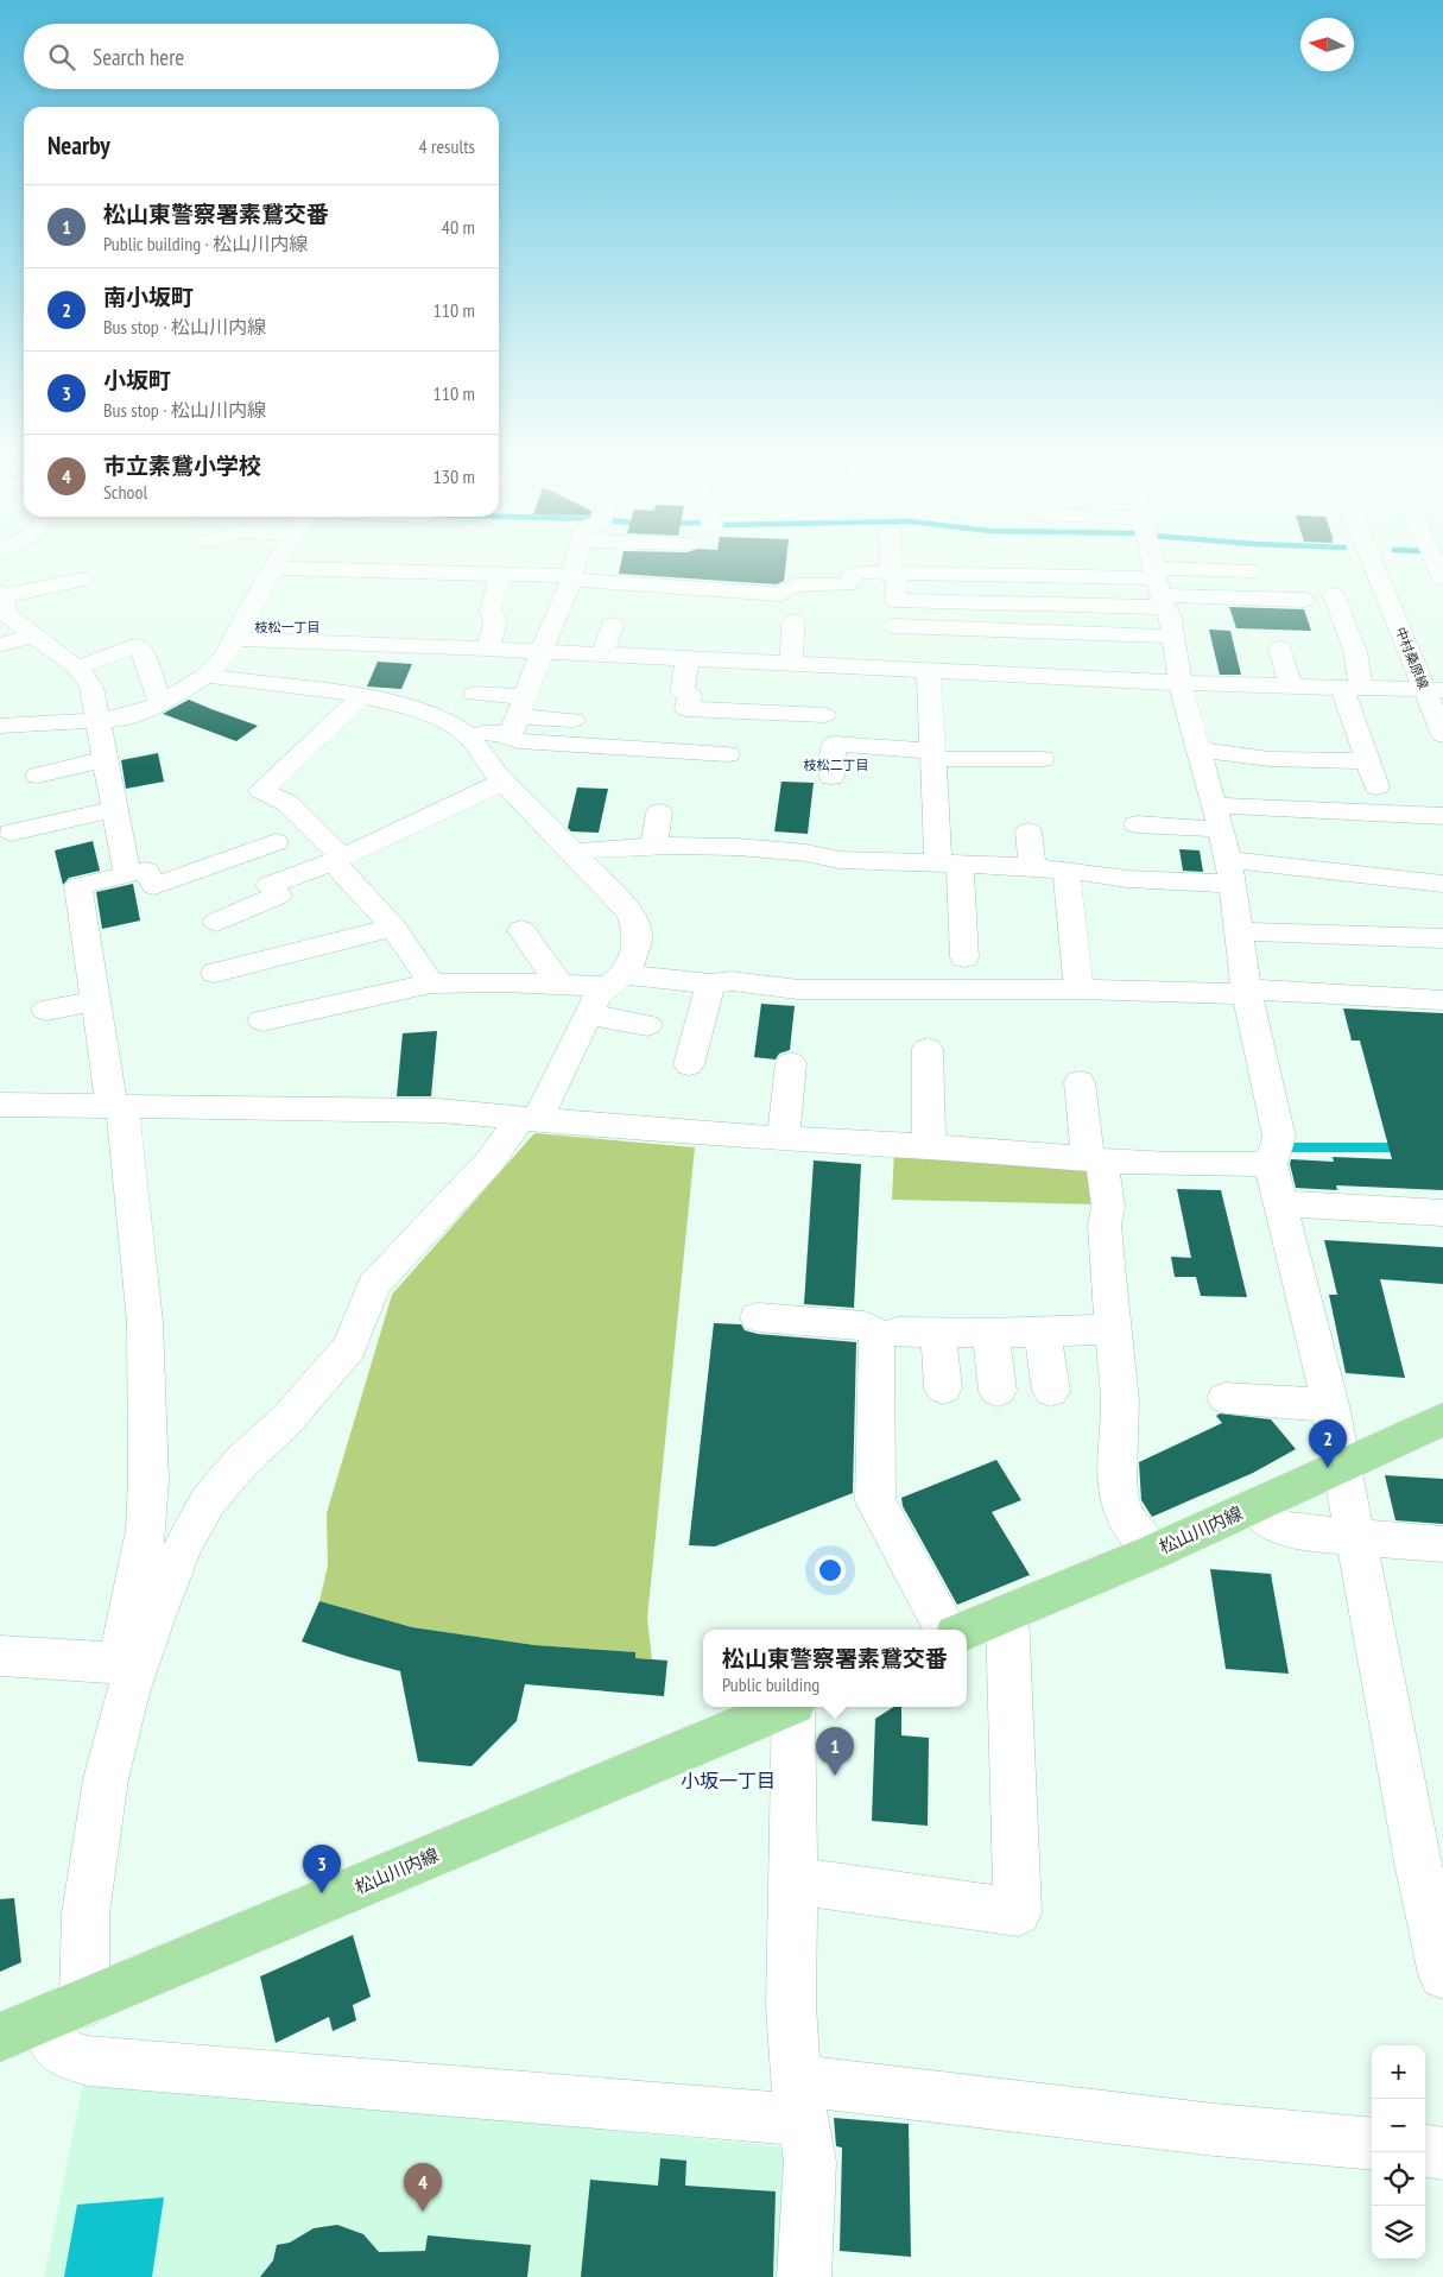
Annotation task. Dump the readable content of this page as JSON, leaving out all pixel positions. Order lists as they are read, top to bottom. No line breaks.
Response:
{"streets":{"main road":["松山川内線"],"street":["中村桑原線"]},"districts":["枝松一丁目","枝松二丁目","小坂一丁目"],"north":"left","page":{"search":"Search here","heading":["Nearby","4 results"],"list":[{"mark":"1","name":"松山東警察署素鵞交番","note":"Public building · 松山川内線","value":"40 m"},{"mark":"2","name":"南小坂町","note":"Bus stop · 松山川内線","value":"110 m"},{"mark":"3","name":"小坂町","note":"Bus stop · 松山川内線","value":"110 m"},{"mark":"4","name":"市立素鵞小学校","note":"School","value":"130 m"}],"pins":["2","1","3","4"],"popup":["松山東警察署素鵞交番","Public building"],"map_buttons":["+","−"]}}
